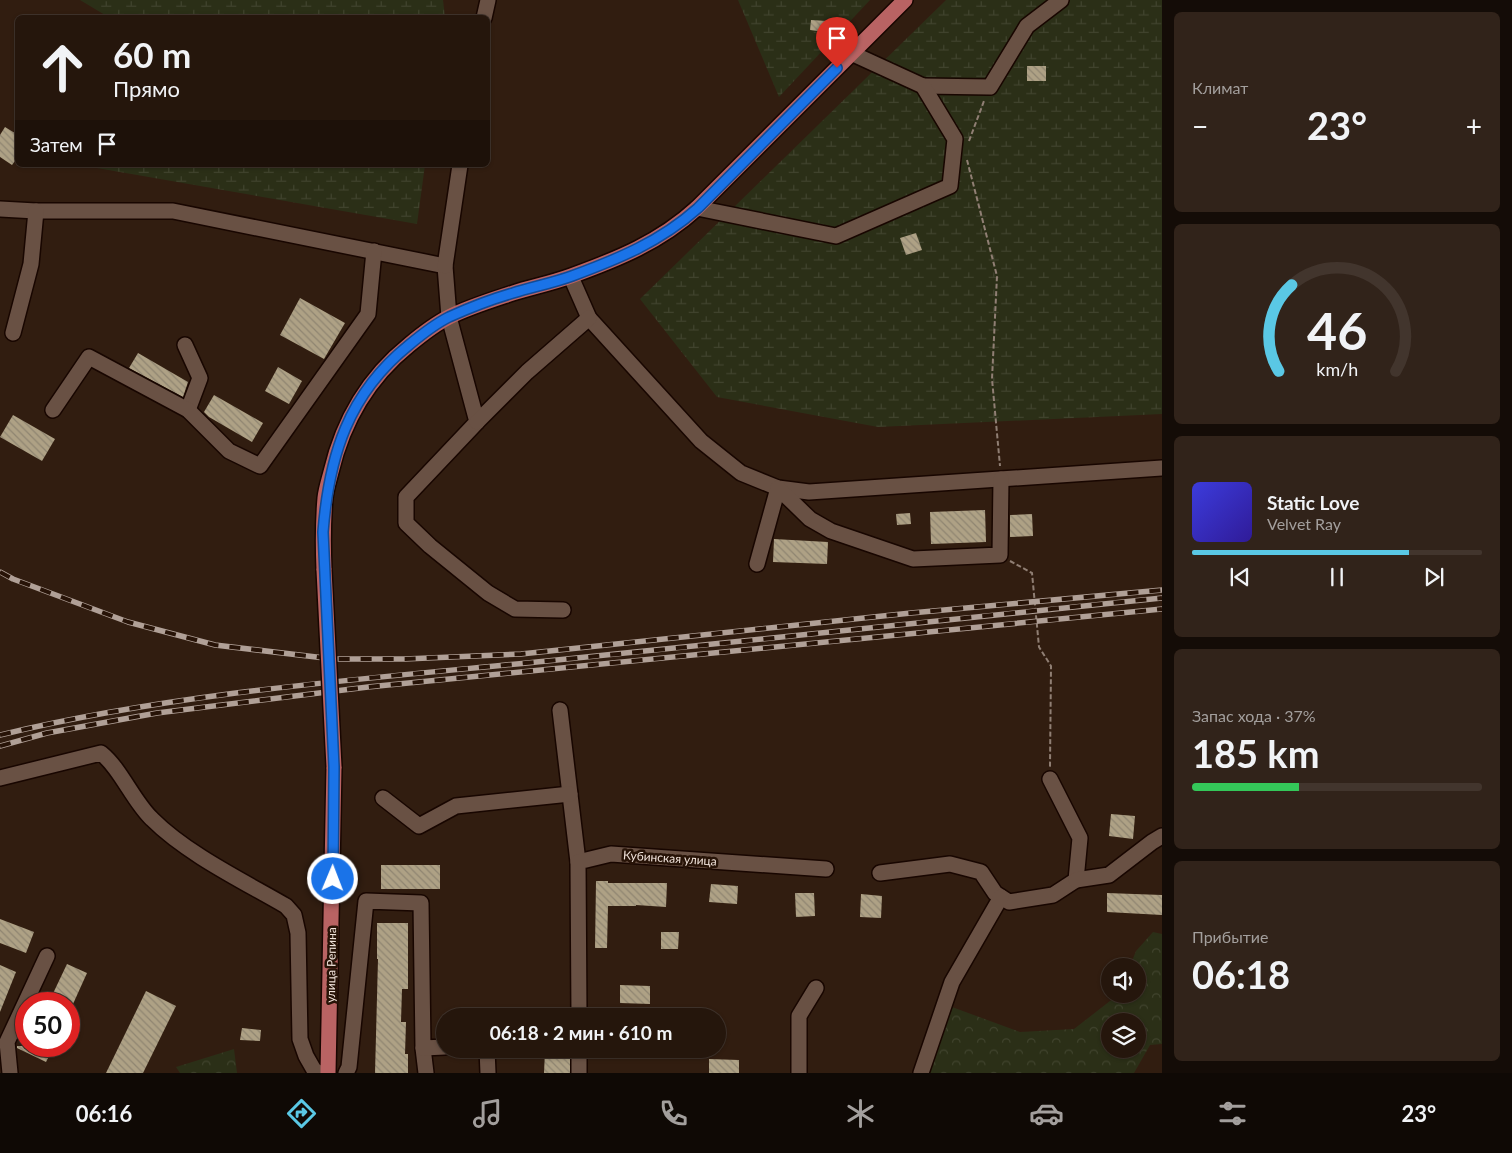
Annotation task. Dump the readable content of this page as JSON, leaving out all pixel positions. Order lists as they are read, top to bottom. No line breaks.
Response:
{"streets":{"main road":["улица Репина"],"street":["Кубинская улица"]},"page":{"tile":["Климат",["Запас хода · 37%","185 km"],["Прибытие","06:18"]],"turn":["60 m","Прямо"],"heat":["−","23°","+"],"then":"Затем","song":["Static Love","Velvet Ray"],"limit":"50","trip":"06:18 · 2 мин · 610 m","tabs":["06:16","23°"],"gauge":["46","km/h"]}}
